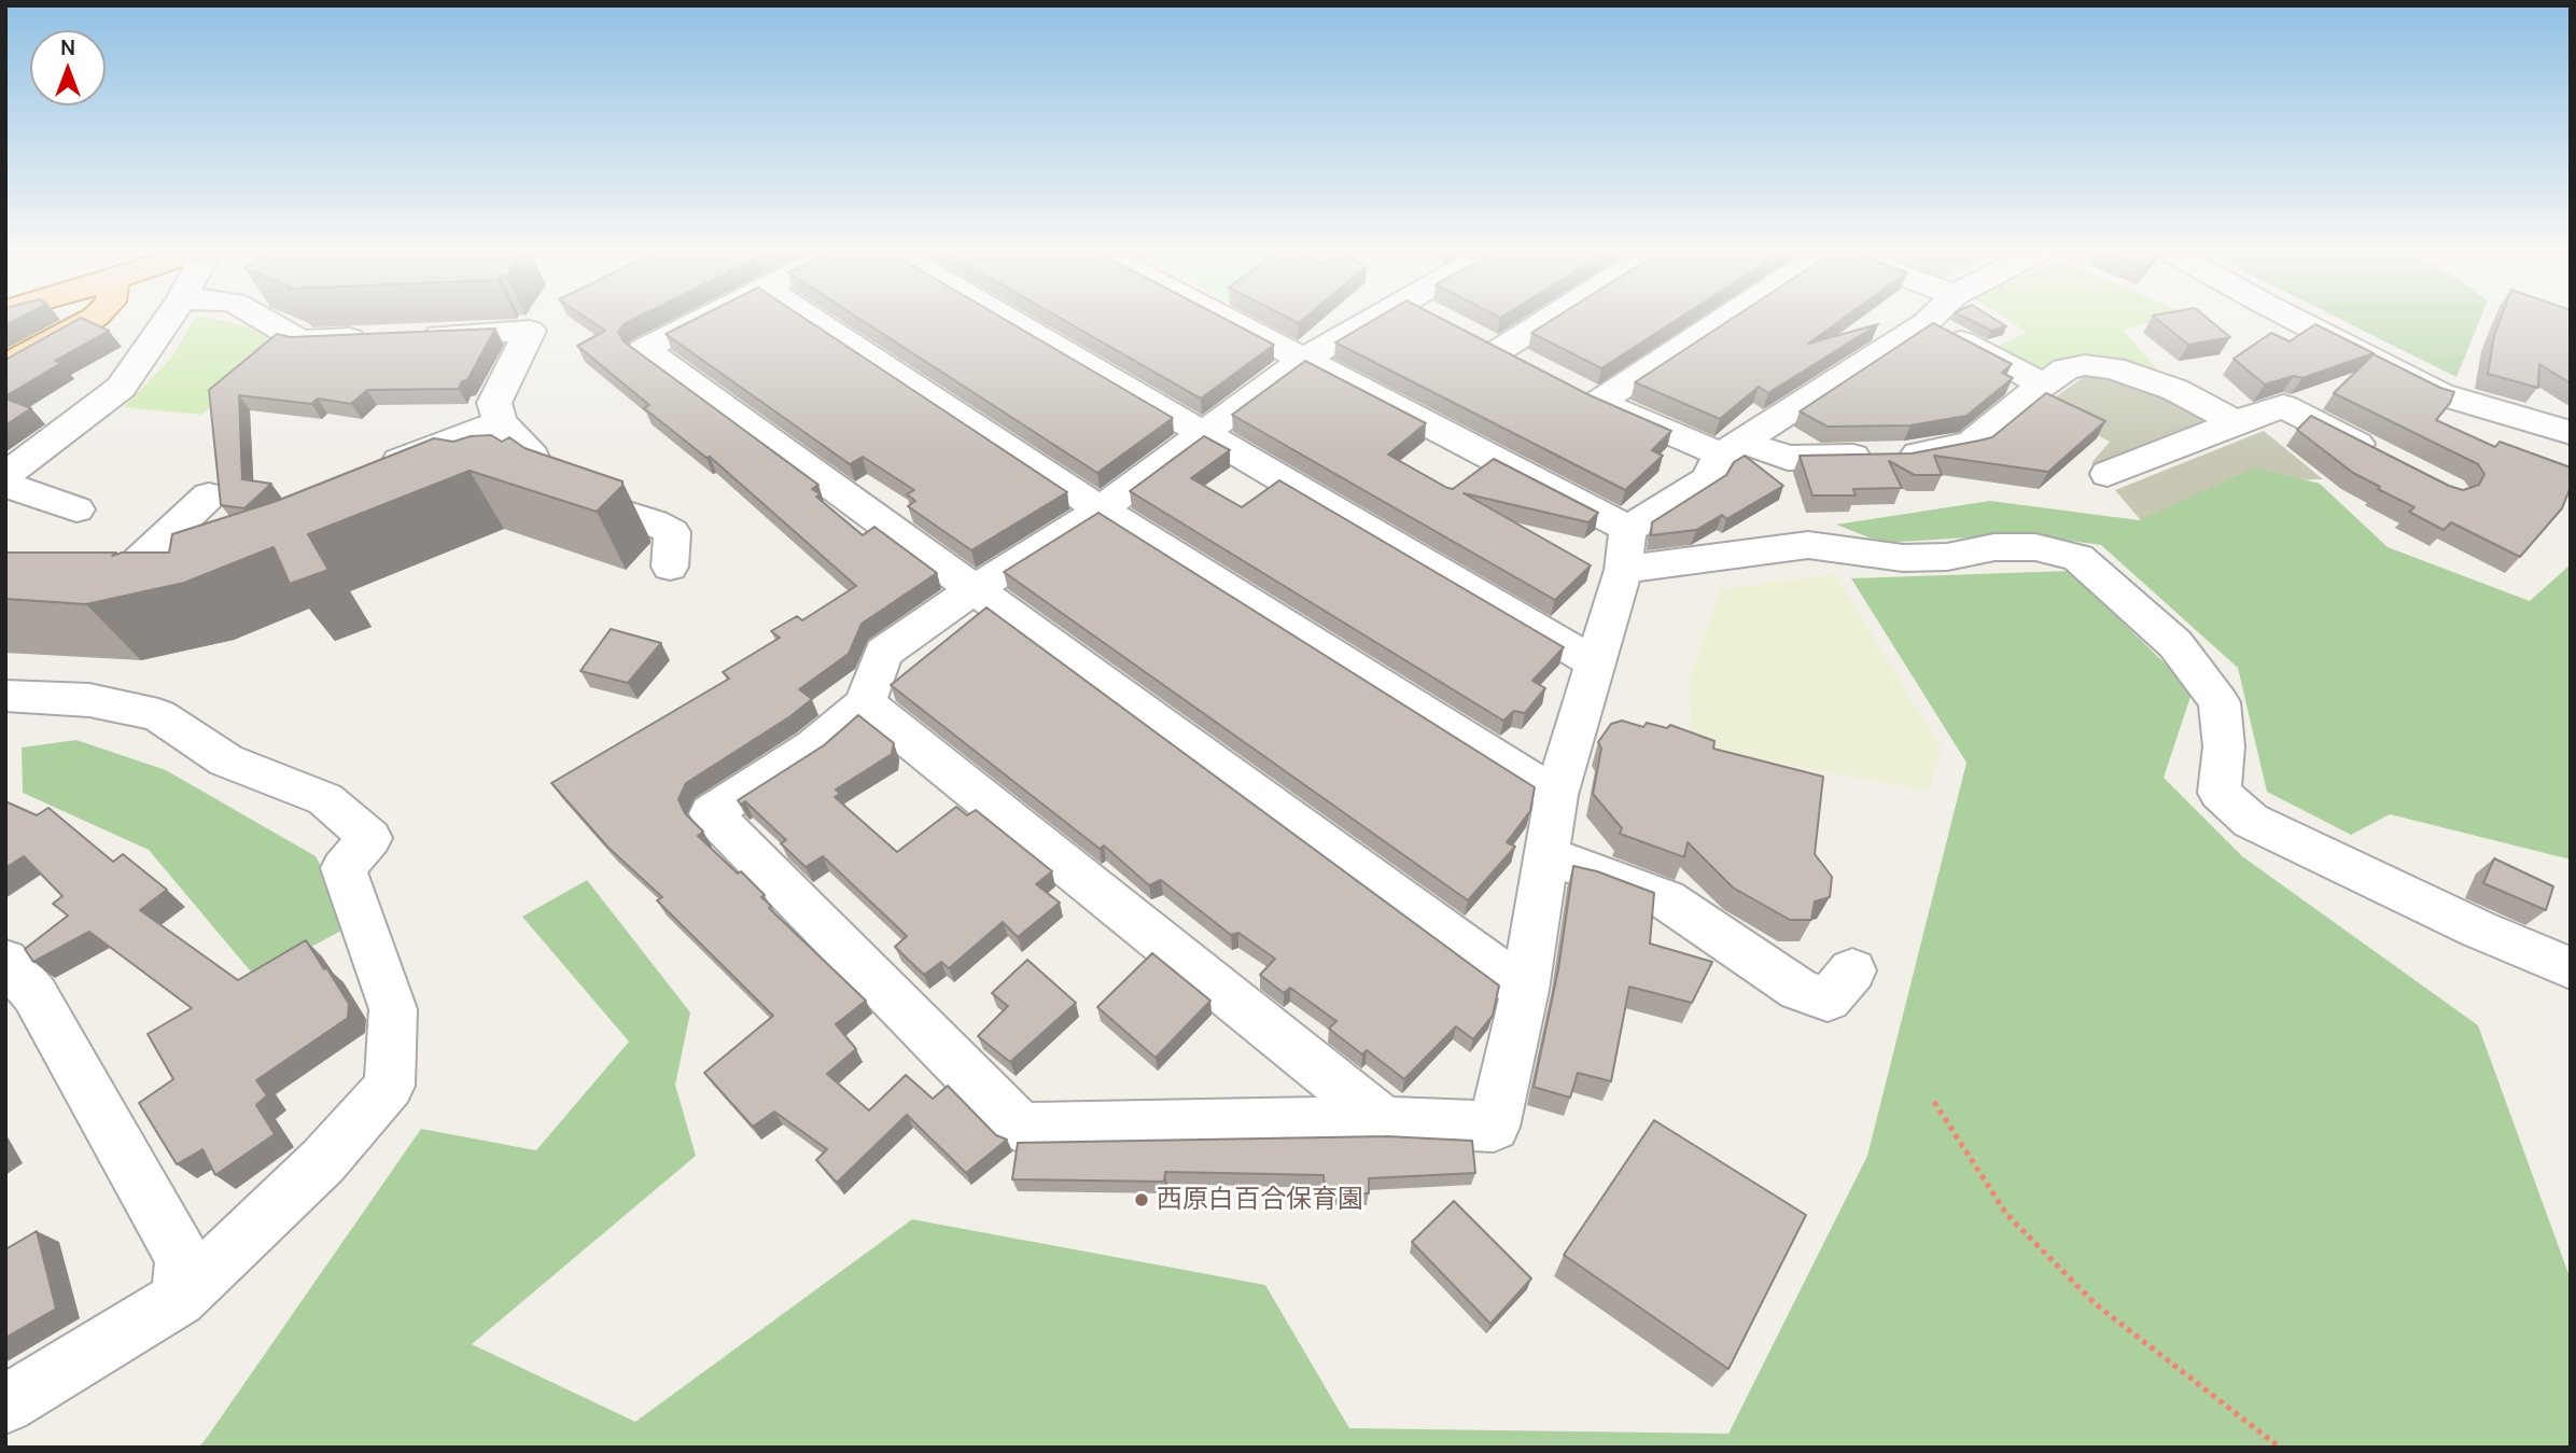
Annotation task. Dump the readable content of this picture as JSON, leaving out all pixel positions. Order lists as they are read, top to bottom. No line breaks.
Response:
{"places":["西原白百合保育園"],"north":"top"}
